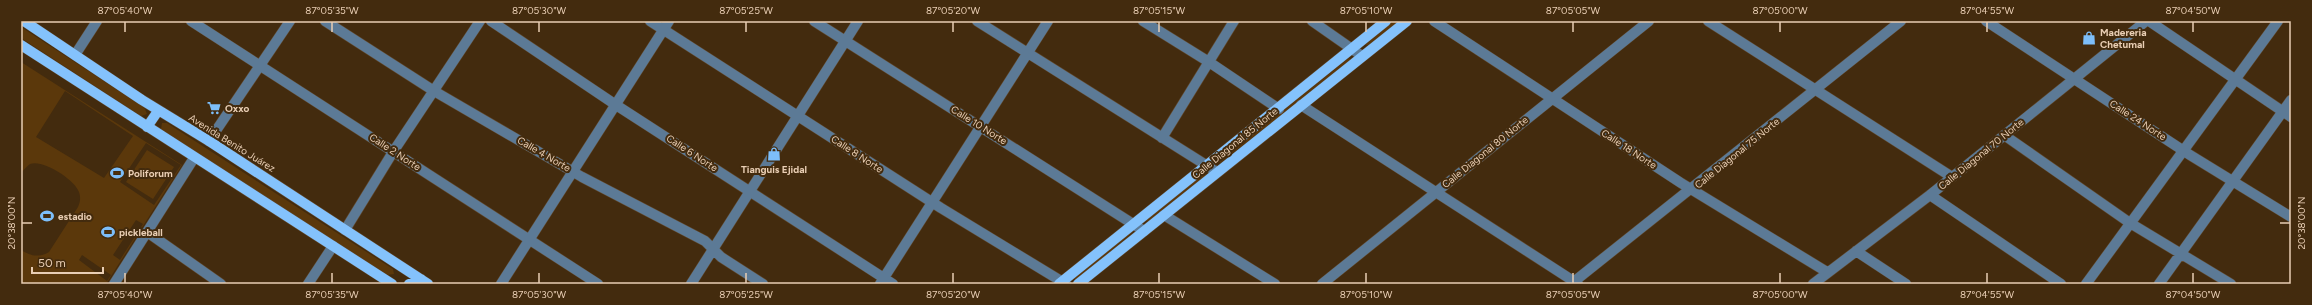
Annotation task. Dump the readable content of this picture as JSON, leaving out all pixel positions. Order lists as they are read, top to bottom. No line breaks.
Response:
{"streets":{"main road":["Avenida Benito Juárez","Calle Diagonal 85 Norte"],"street":["Calle 24 Norte","Calle 10 Norte","Calle 18 Norte","Calle 2 Norte","Calle Diagonal 80 Norte","Calle 6 Norte","Calle Diagonal 75 Norte","Calle 4 Norte","Calle 8 Norte","Calle Diagonal 70 Norte"]},"crossings":[["Calle 24 Norte","Calle Diagonal 70 Norte"],["Calle 10 Norte","Calle Diagonal 85 Norte"],["Calle Diagonal 85 Norte","Calle 8 Norte"],["Calle 18 Norte","Calle Diagonal 80 Norte"],["Calle 18 Norte","Calle Diagonal 75 Norte"],["Calle 18 Norte","Calle Diagonal 70 Norte"]],"places":{"shop":["Madereria Chetumal","Tianguis Ejidal"],"supermarket":["Oxxo"],"sports":["Poliforum","estadio","pickleball"]},"scale_bar":"50 m","coordinates":["87°05'40\"W","87°05'35\"W","87°05'30\"W","87°05'25\"W","87°05'20\"W","87°05'15\"W","87°05'10\"W","87°05'05\"W","87°05'00\"W","87°04'55\"W","87°04'50\"W","20°38'00\"N"]}
